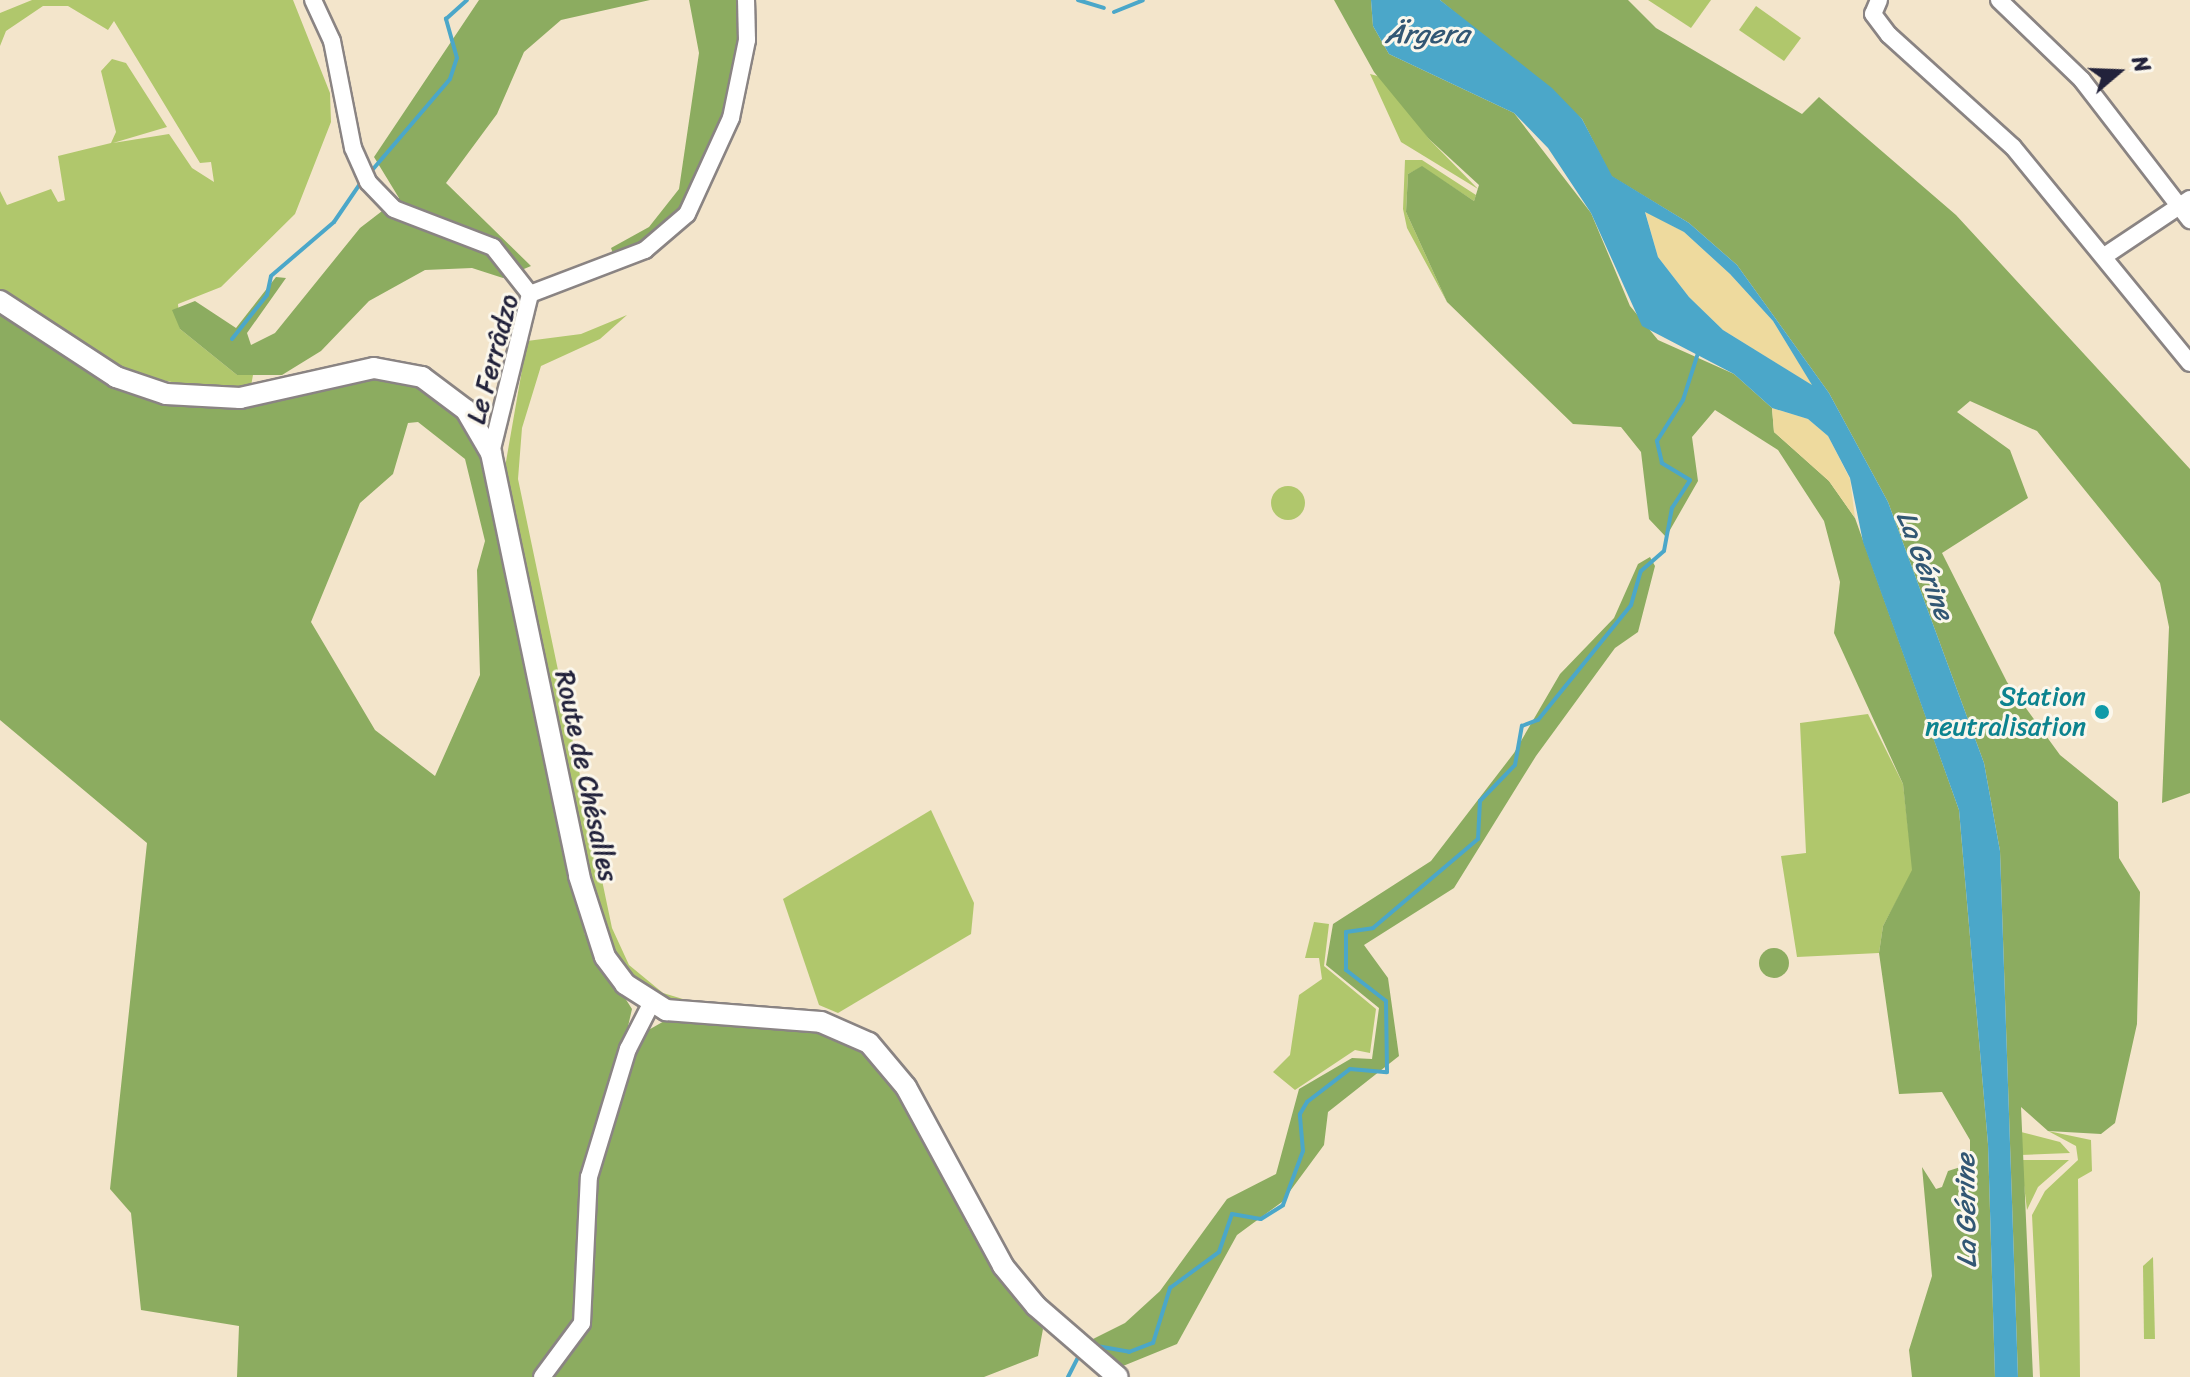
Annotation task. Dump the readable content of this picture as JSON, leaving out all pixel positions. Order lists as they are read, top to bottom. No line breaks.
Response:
{"streets":{"street":["Le Ferrâdzo","Route de Chésalles"]},"crossings":[["Le Ferrâdzo","Route de Chésalles"]],"water":["Ärgera","La Gérine"],"places":["Station neutralisation"],"north":"right"}
